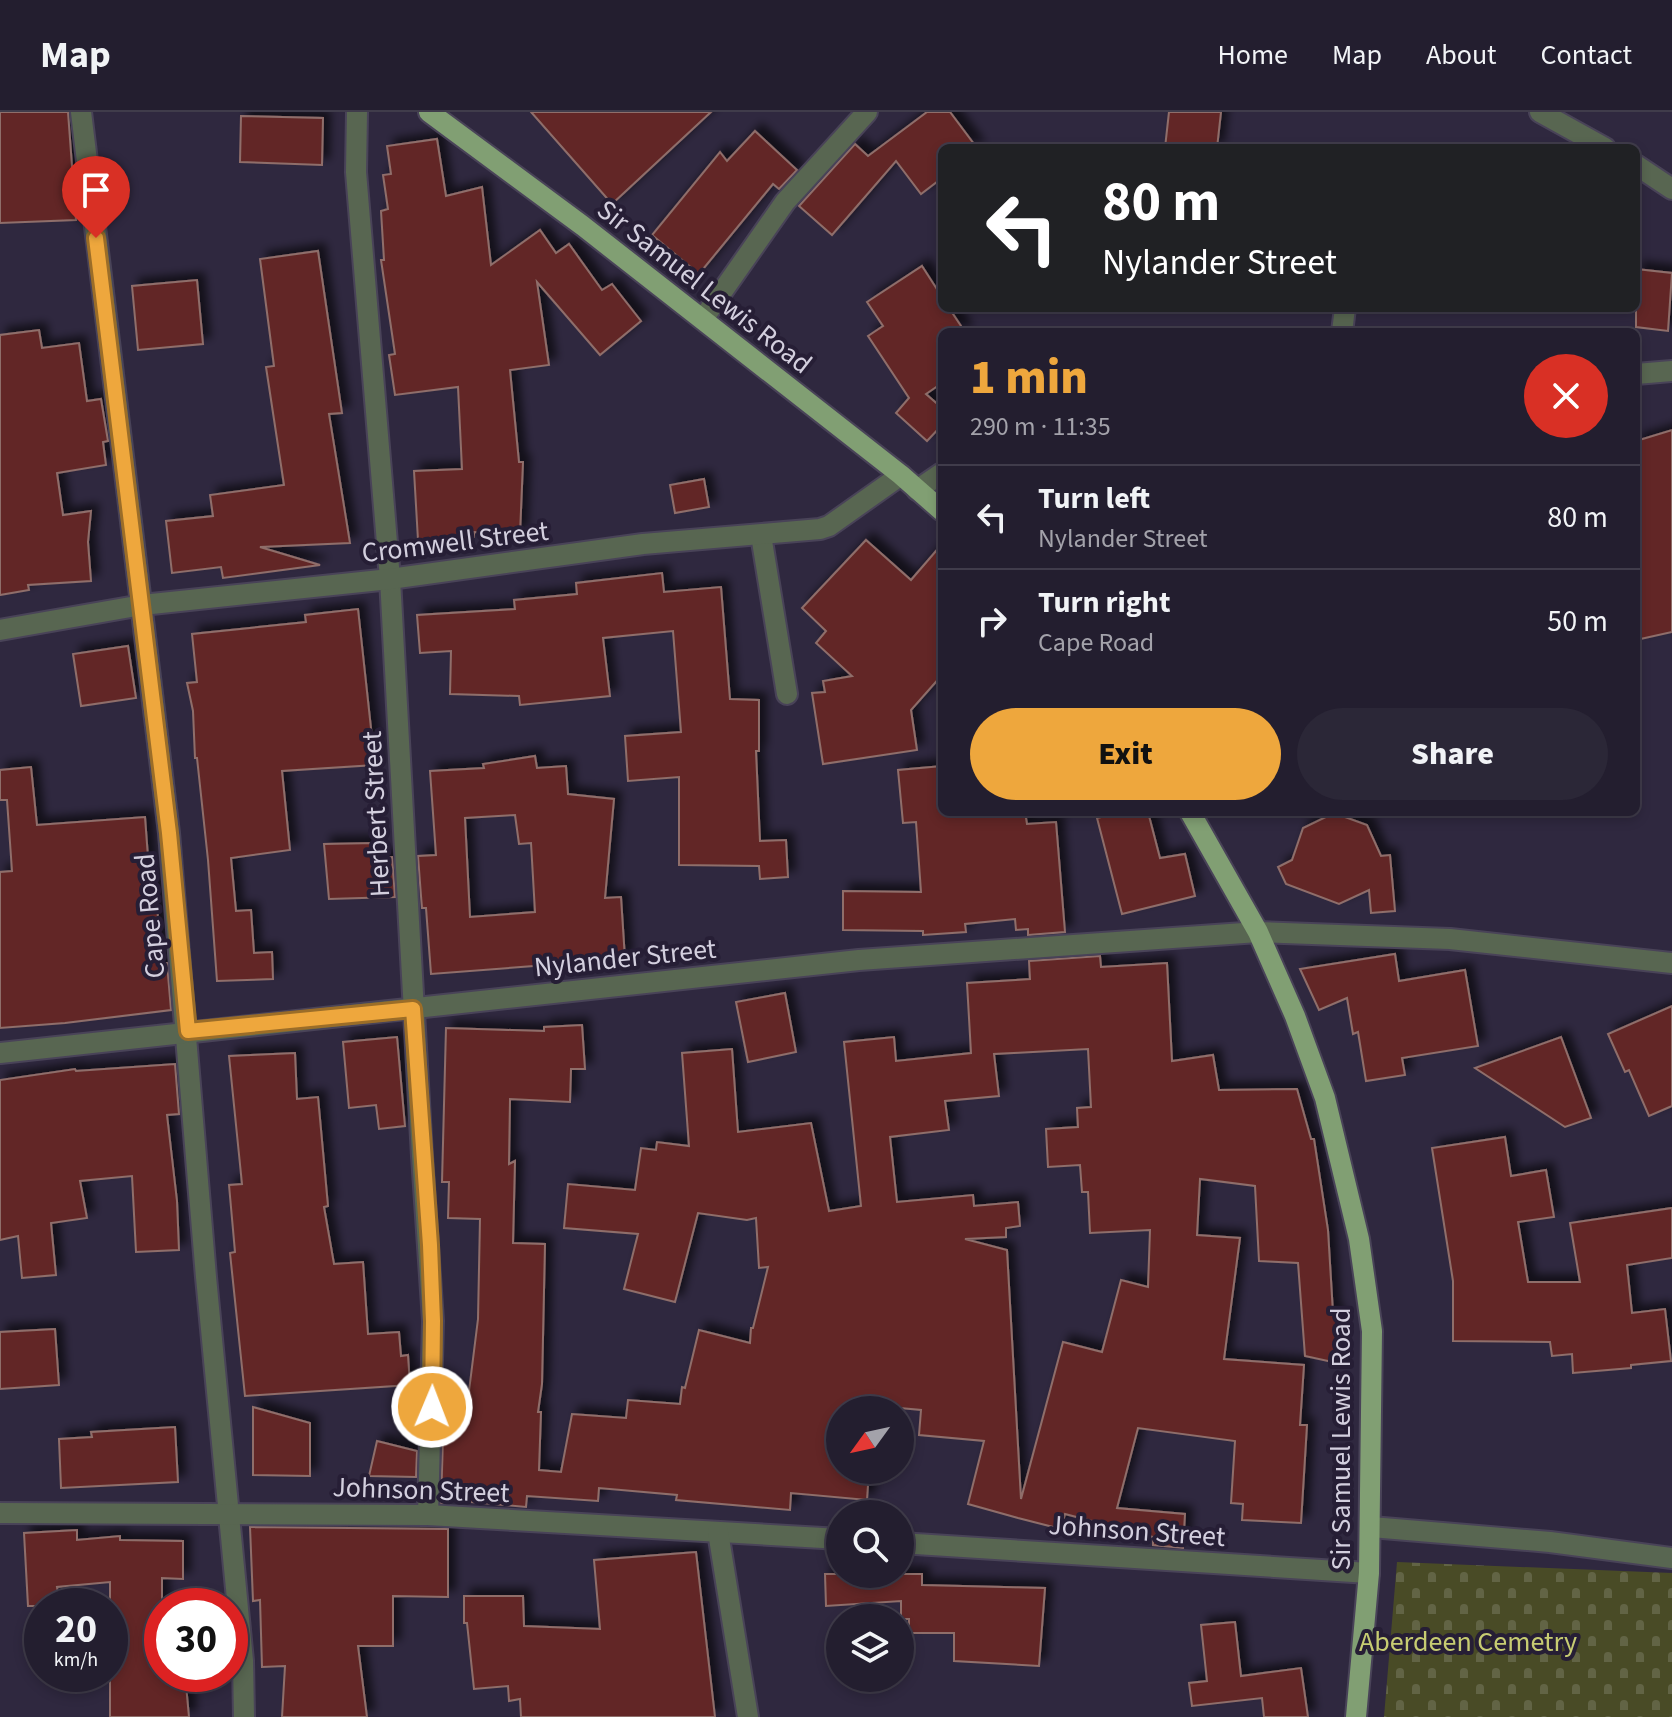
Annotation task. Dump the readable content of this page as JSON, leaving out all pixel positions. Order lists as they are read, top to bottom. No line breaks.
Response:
{"streets":{"main road":["Sir Samuel Lewis Road"],"street":["Cromwell Street","Herbert Street","Cape Road","Nylander Street","Johnson Street"]},"crossings":[["Sir Samuel Lewis Road","Cromwell Street"],["Sir Samuel Lewis Road","Nylander Street"],["Sir Samuel Lewis Road","Johnson Street"],["Cromwell Street","Herbert Street"],["Cromwell Street","Cape Road"],["Herbert Street","Nylander Street"],["Herbert Street","Johnson Street"],["Cape Road","Nylander Street"],["Cape Road","Johnson Street"]],"parks":["Aberdeen Cemetry"],"north":"bottom left","page":{"header":"Map","nav":["Home","Map","About","Contact"],"turn":["80 m","Nylander Street"],"heading":["1 min","290 m · 11:35"],"list":[{"name":"Turn left","note":"Nylander Street","value":"80 m"},{"name":"Turn right","note":"Cape Road","value":"50 m"}],"buttons":["Exit","Share"],"speed":"20 km/h","limit":"30"}}
